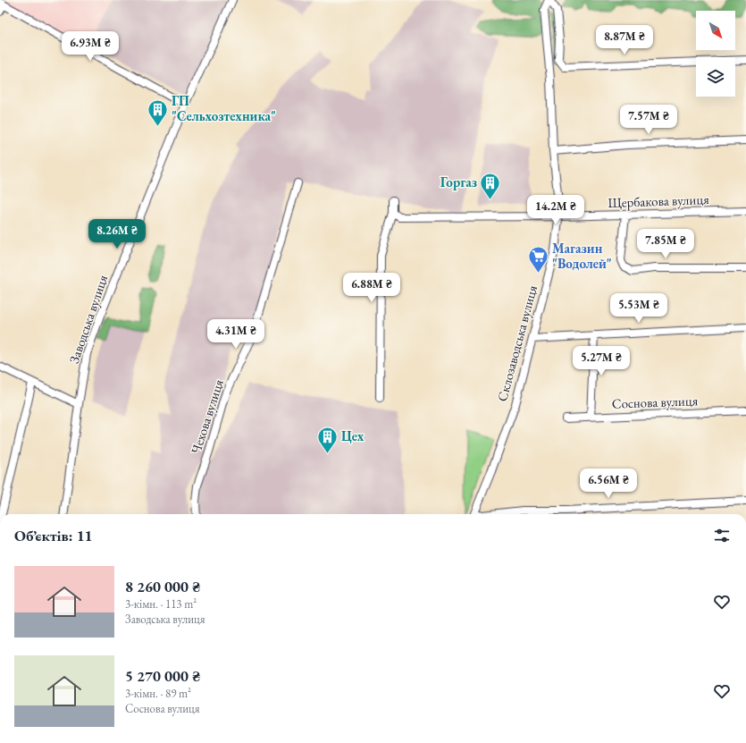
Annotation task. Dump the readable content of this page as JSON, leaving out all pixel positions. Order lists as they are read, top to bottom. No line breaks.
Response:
{"streets":{"street":["Щербакова вулиця","Заводська вулиця","Склозаводська вулиця","Соснова вулиця","Чехова вулиця"]},"crossings":[["Щербакова вулиця","Склозаводська вулиця"]],"places":{"building":["ГП \"Сельхозтехника\"","Горгаз","Цех"],"supermarket":["Магазин \"Водолей\""]},"north":"bottom right","page":{"price":["8.87M ₴","6.93M ₴","7.57M ₴","14.2M ₴","8.26M ₴","7.85M ₴","6.88M ₴","5.53M ₴","4.31M ₴","5.27M ₴","6.56M ₴"],"heading":"Об’єктів: 11","list":[{"name":"8 260 000 ₴","note":"3-кімн. · 113 m² · Заводська вулиця"},{"name":"5 270 000 ₴","note":"3-кімн. · 89 m² · Соснова вулиця"}]}}
